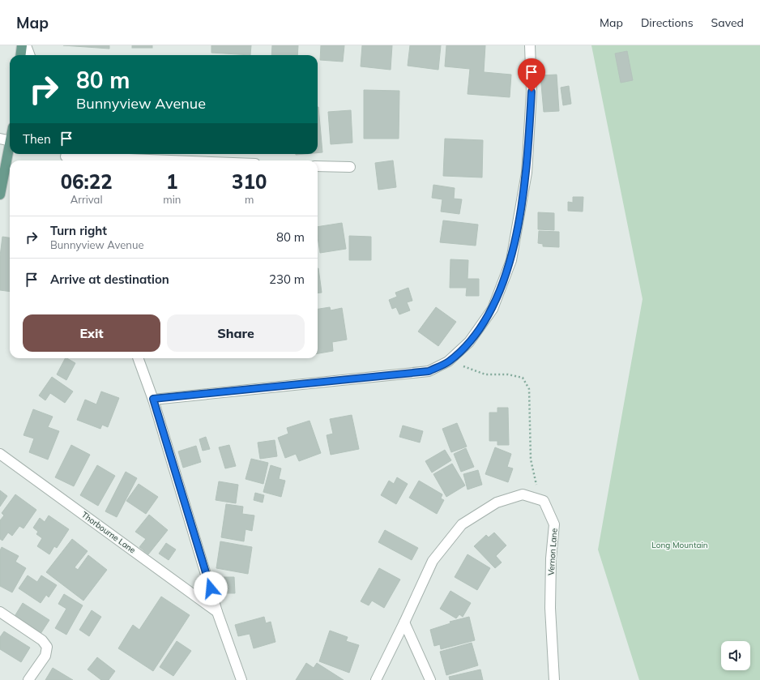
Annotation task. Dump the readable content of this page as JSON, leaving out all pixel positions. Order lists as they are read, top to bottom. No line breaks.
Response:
{"streets":{"street":["Thorbourne Lane","Vernon Lane"]},"parks":["Long Mountain"],"page":{"header":"Map","nav":["Map","Directions","Saved"],"turn":["80 m","Bunnyview Avenue"],"then":"Then","eta":["06:22","Arrival","1","min","310","m"],"list":[{"name":"Turn right","note":"Bunnyview Avenue","value":"80 m"},{"name":"Arrive at destination","value":"230 m"}],"buttons":["Exit","Share"]}}
